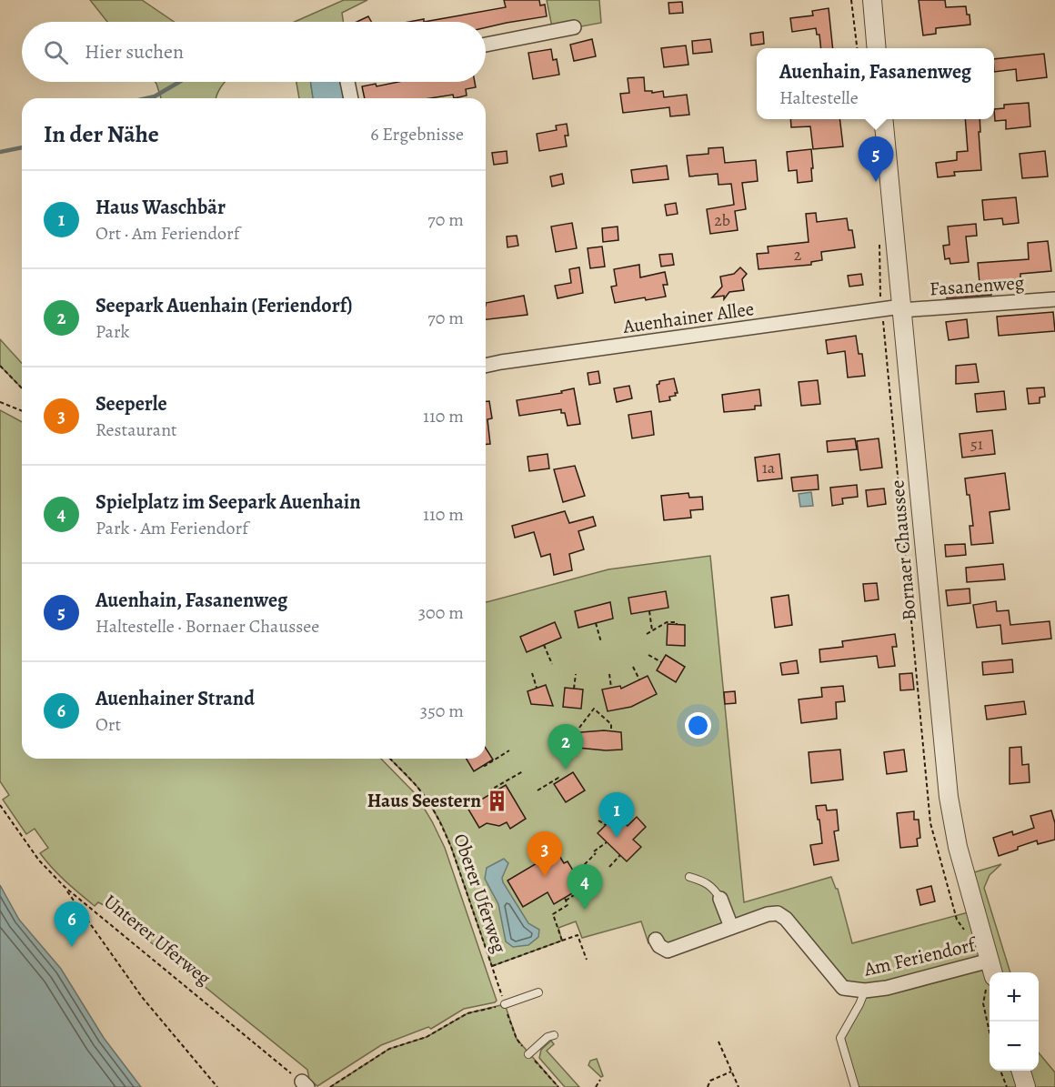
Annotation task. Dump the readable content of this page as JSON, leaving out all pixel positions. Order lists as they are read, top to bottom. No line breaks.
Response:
{"streets":{"street":["Fasanenweg","Auenhainer Allee","Bornaer Chaussee","Am Feriendorf"],"path":["Oberer Uferweg","Unterer Uferweg"]},"crossings":[["Fasanenweg","Auenhainer Allee"],["Fasanenweg","Bornaer Chaussee"],["Auenhainer Allee","Bornaer Chaussee"]],"places":{"building":["Haus Seestern"]},"house_numbers":["2b","2","51","1a"],"page":{"search":"Hier suchen","popup":["Auenhain, Fasanenweg","Haltestelle"],"heading":["In der Nähe","6 Ergebnisse"],"pins":["5","2","1","3","4","6"],"list":[{"mark":"1","name":"Haus Waschbär","note":"Ort · Am Feriendorf","value":"70 m"},{"mark":"2","name":"Seepark Auenhain (Feriendorf)","note":"Park","value":"70 m"},{"mark":"3","name":"Seeperle","note":"Restaurant","value":"110 m"},{"mark":"4","name":"Spielplatz im Seepark Auenhain","note":"Park · Am Feriendorf","value":"110 m"},{"mark":"5","name":"Auenhain, Fasanenweg","note":"Haltestelle · Bornaer Chaussee","value":"300 m"},{"mark":"6","name":"Auenhainer Strand","note":"Ort","value":"350 m"}],"map_buttons":["+","−"]}}
